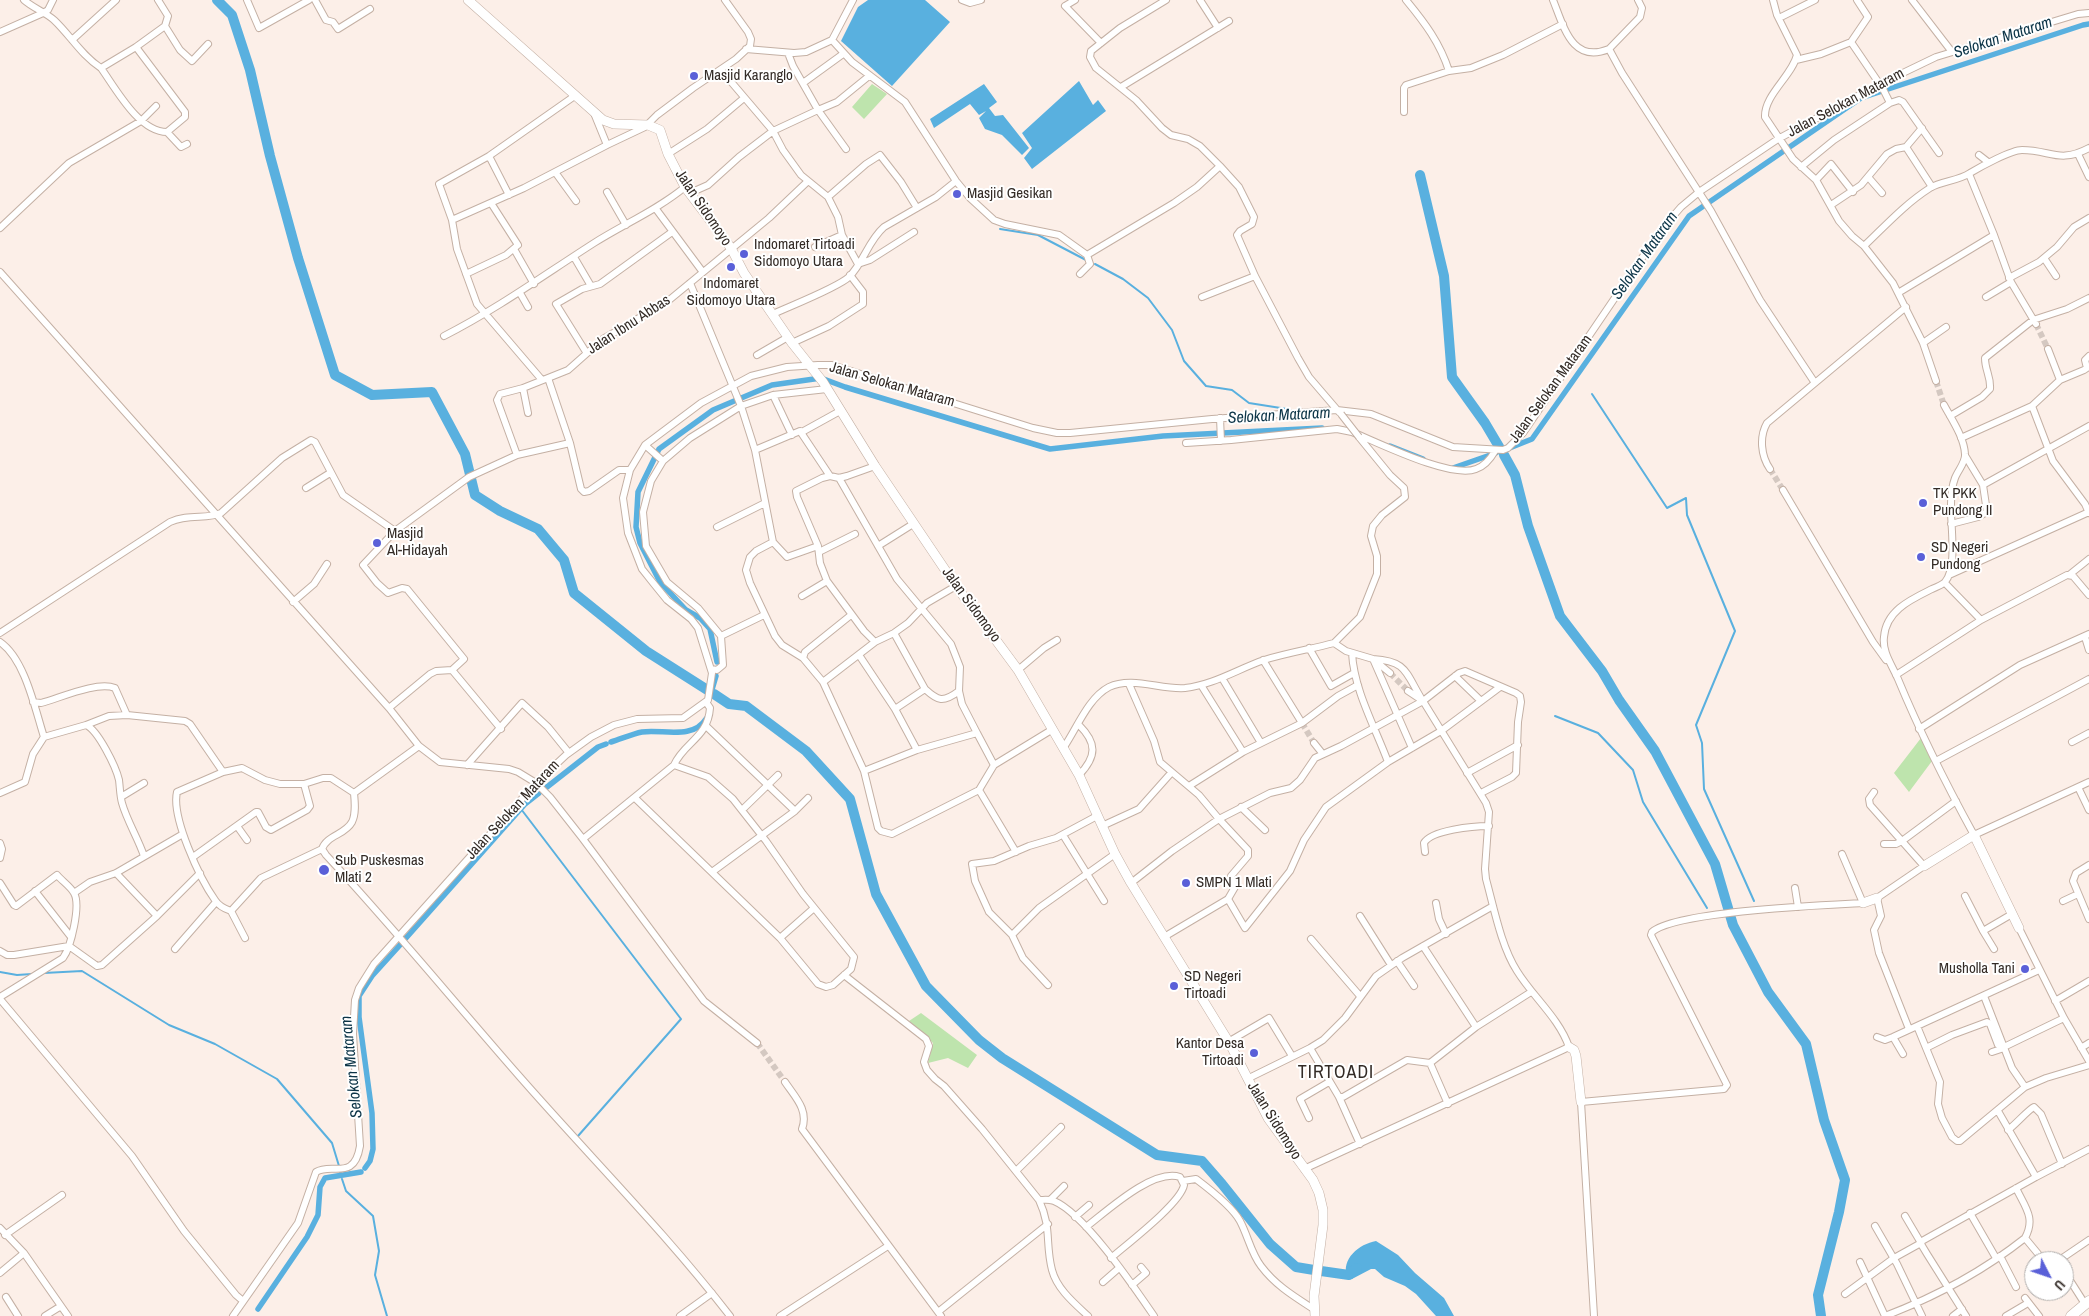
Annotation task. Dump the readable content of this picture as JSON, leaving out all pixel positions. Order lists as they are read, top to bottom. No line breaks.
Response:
{"streets":{"main road":["Jalan Sidomoyo"],"street":["Jalan Selokan Mataram","Jalan Ibnu Abbas"]},"crossings":[["Jalan Selokan Mataram","Jalan Sidomoyo"],["Jalan Sidomoyo","Jalan Ibnu Abbas"]],"districts":["TIRTOADI"],"water":["Selokan Mataram"],"places":["Masjid Karanglo","Masjid Gesikan","Indomaret Tirtoadi Sidomoyo Utara","Indomaret Sidomoyo Utara","TK PKK Pundong II","Masjid Al-Hidayah","SD Negeri Pundong","Sub Puskesmas Mlati 2","SMPN 1 Mlati","Musholla Tani","SD Negeri Tirtoadi","Kantor Desa Tirtoadi"],"north":"bottom right"}
